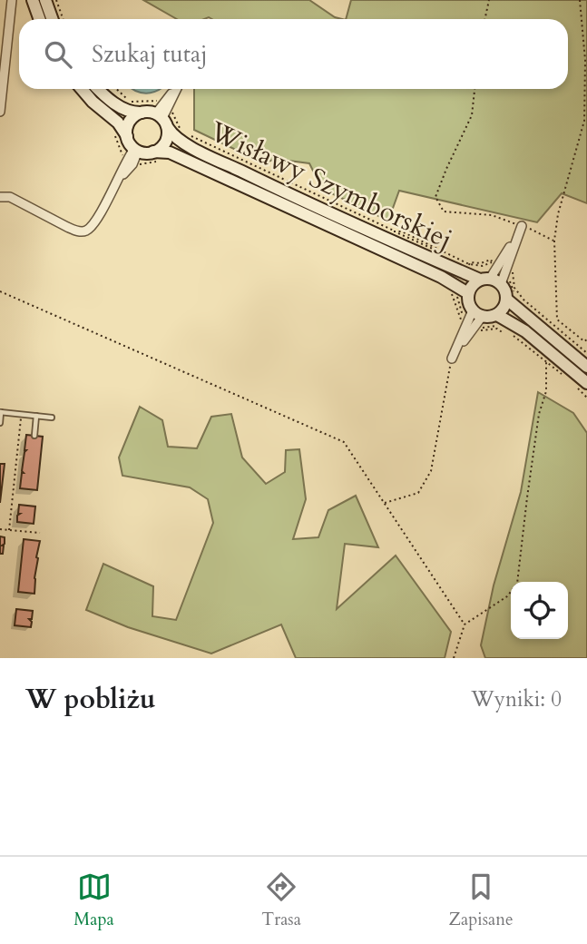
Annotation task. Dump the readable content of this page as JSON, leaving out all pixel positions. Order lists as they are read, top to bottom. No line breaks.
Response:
{"streets":{"main road":["Wisławy Szymborskiej"]},"page":{"search":"Szukaj tutaj","heading":["W pobliżu","Wyniki: 0"],"nav":["Mapa","Trasa","Zapisane"]}}
